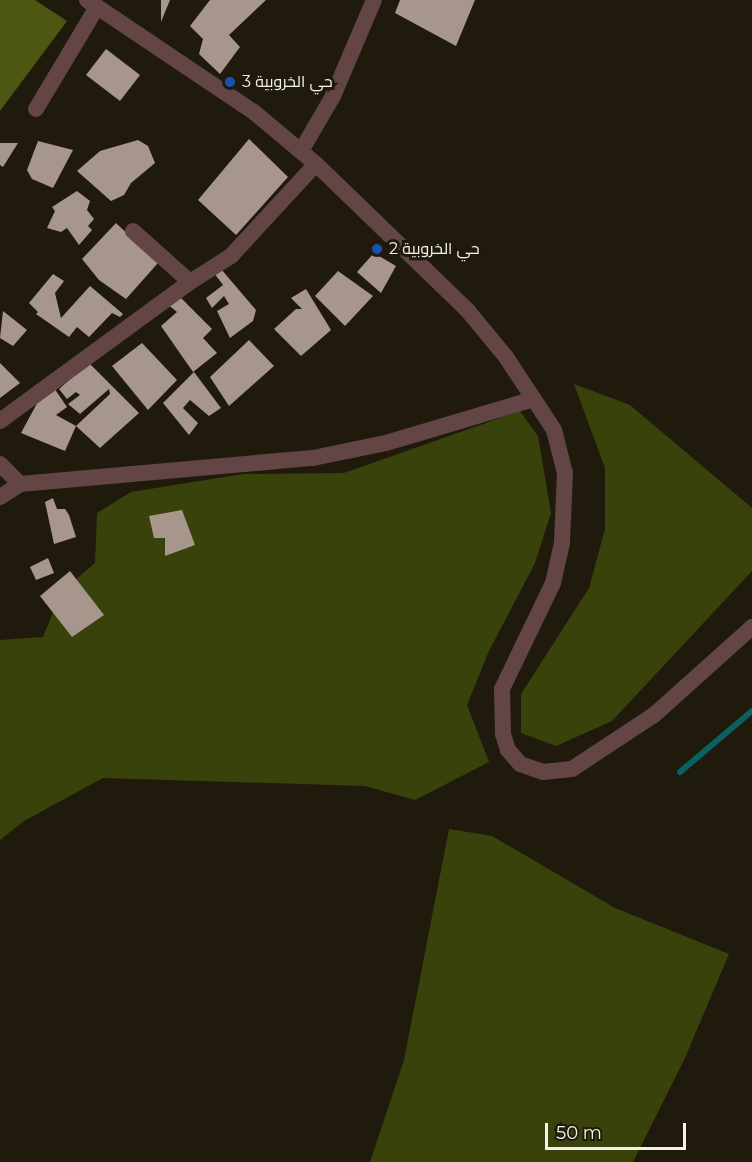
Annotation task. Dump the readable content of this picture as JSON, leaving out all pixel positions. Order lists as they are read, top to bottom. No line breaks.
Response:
{"places":["حي الخروبية 3","حي الخروبية 2"],"scale_bar":"50 m"}
